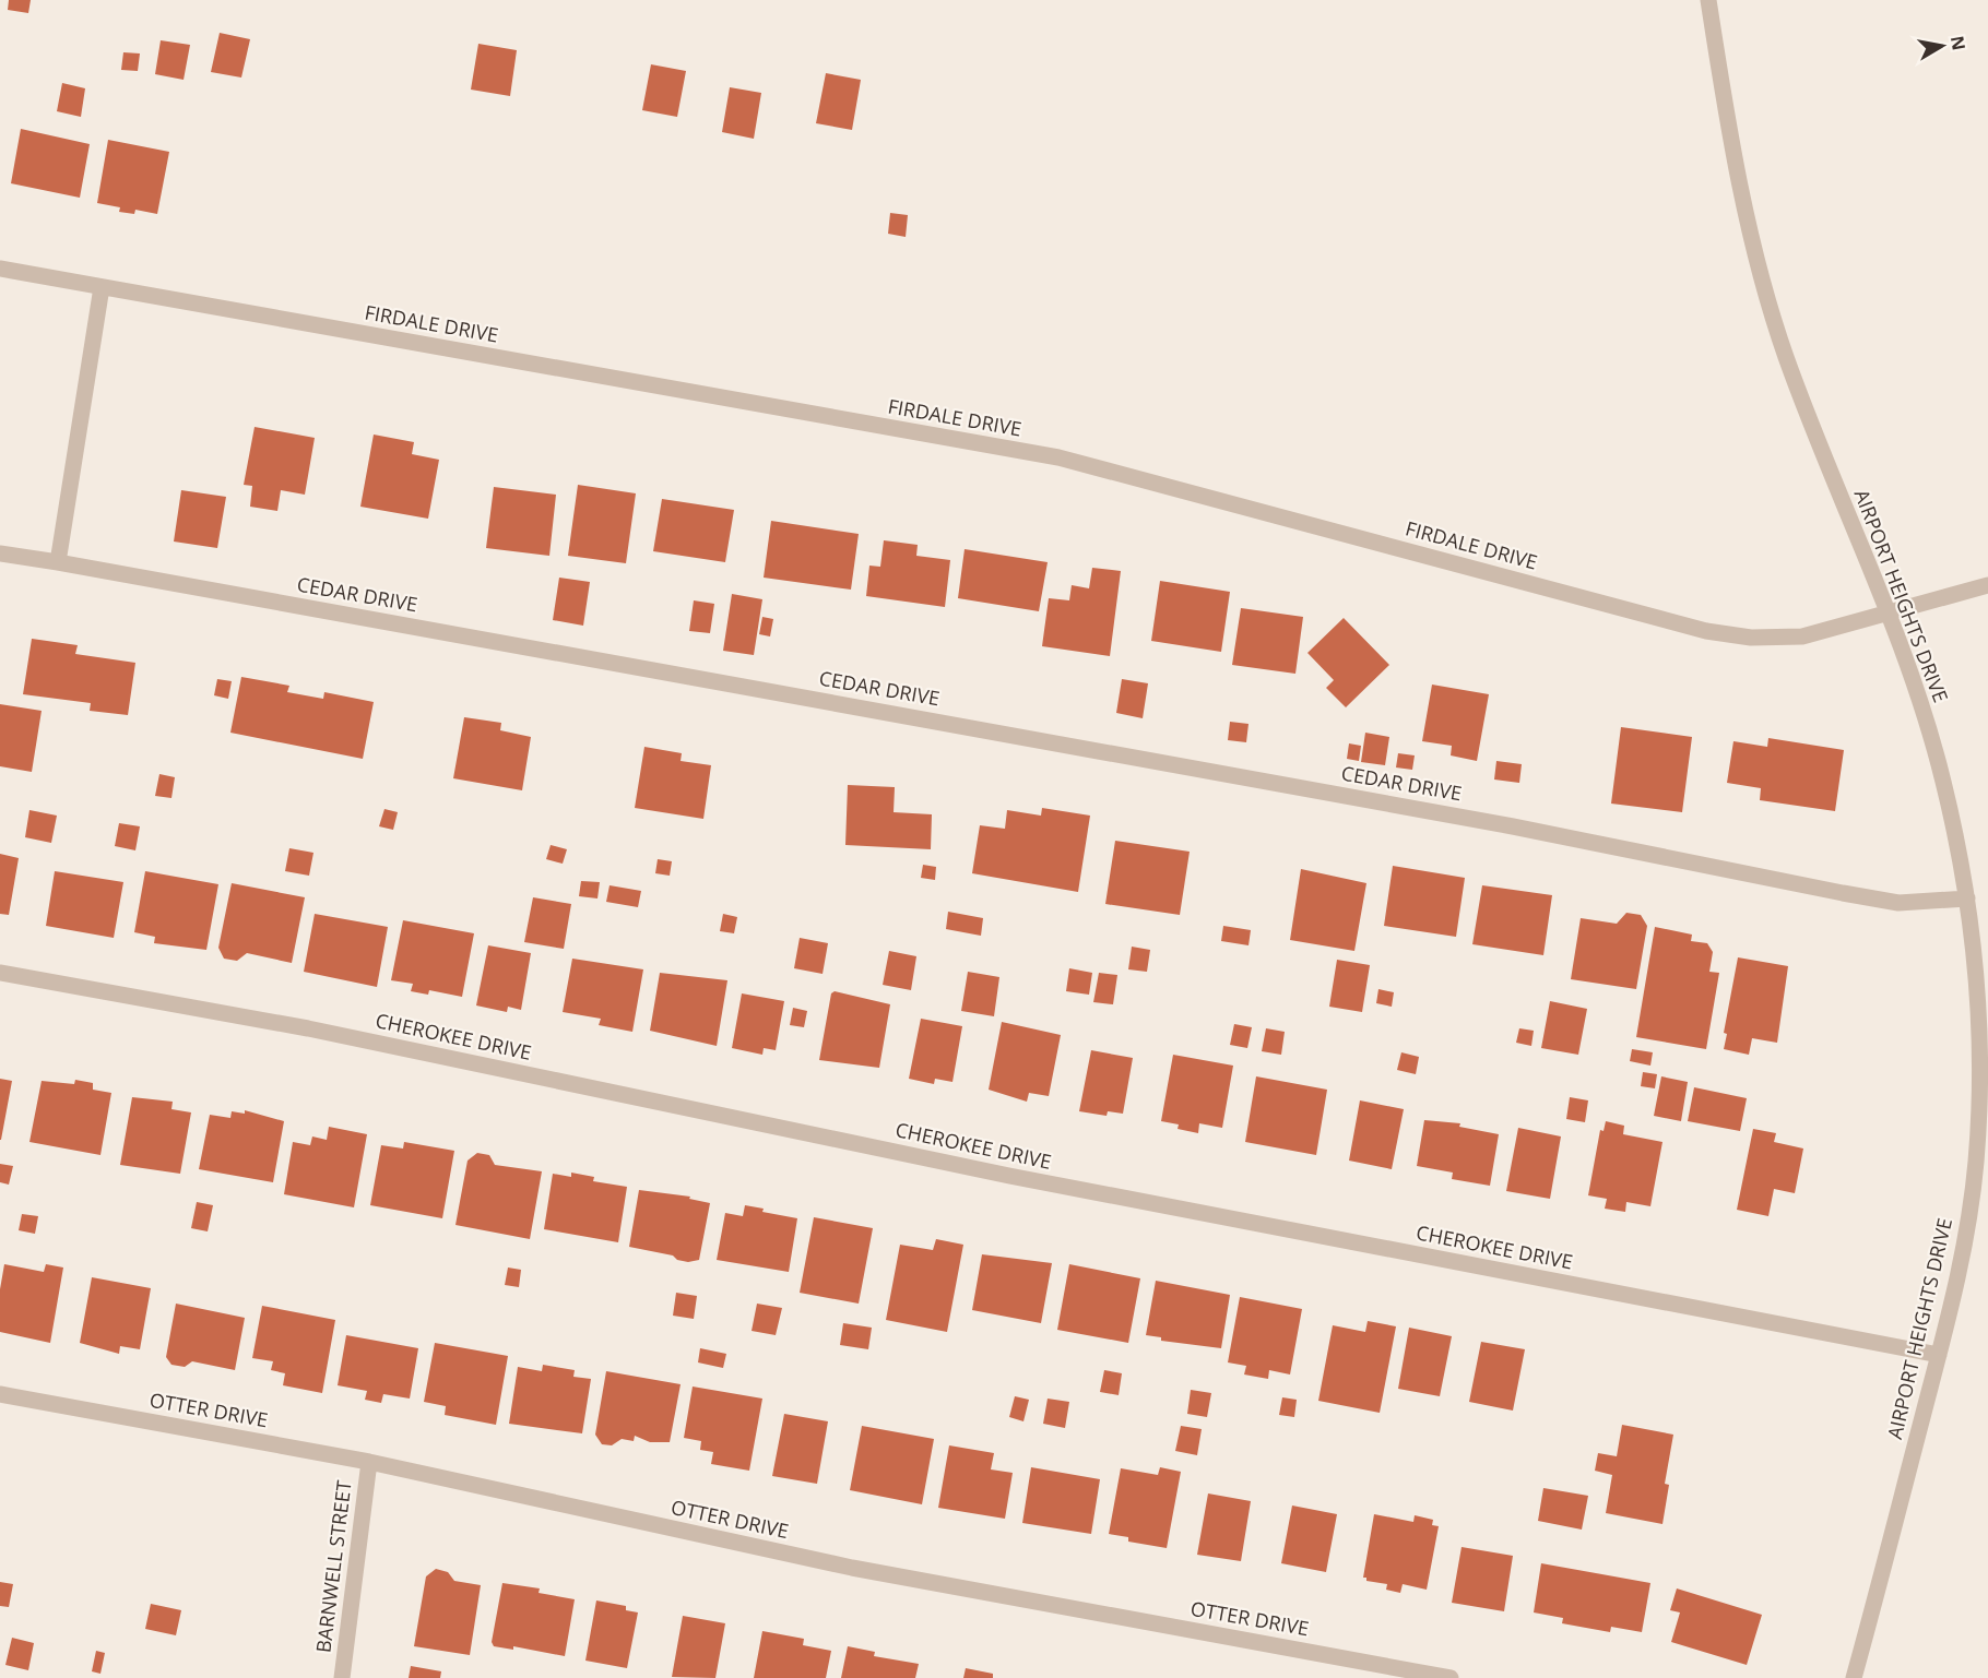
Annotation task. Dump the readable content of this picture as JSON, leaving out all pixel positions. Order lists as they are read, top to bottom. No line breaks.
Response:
{"streets":{"street":["FIRDALE DRIVE","CEDAR DRIVE","AIRPORT HEIGHTS DRIVE","CHEROKEE DRIVE","OTTER DRIVE","BARNWELL STREET"]},"crossings":[["FIRDALE DRIVE","AIRPORT HEIGHTS DRIVE"],["CEDAR DRIVE","AIRPORT HEIGHTS DRIVE"],["AIRPORT HEIGHTS DRIVE","CHEROKEE DRIVE"],["OTTER DRIVE","BARNWELL STREET"]],"north":"right"}
